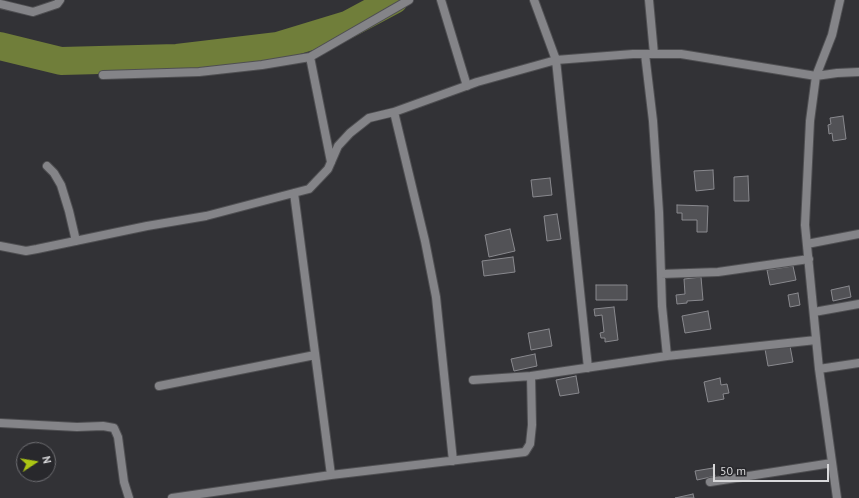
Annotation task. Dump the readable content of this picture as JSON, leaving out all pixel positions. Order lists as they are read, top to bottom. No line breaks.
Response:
{"scale_bar":"50 m","north":"right"}
